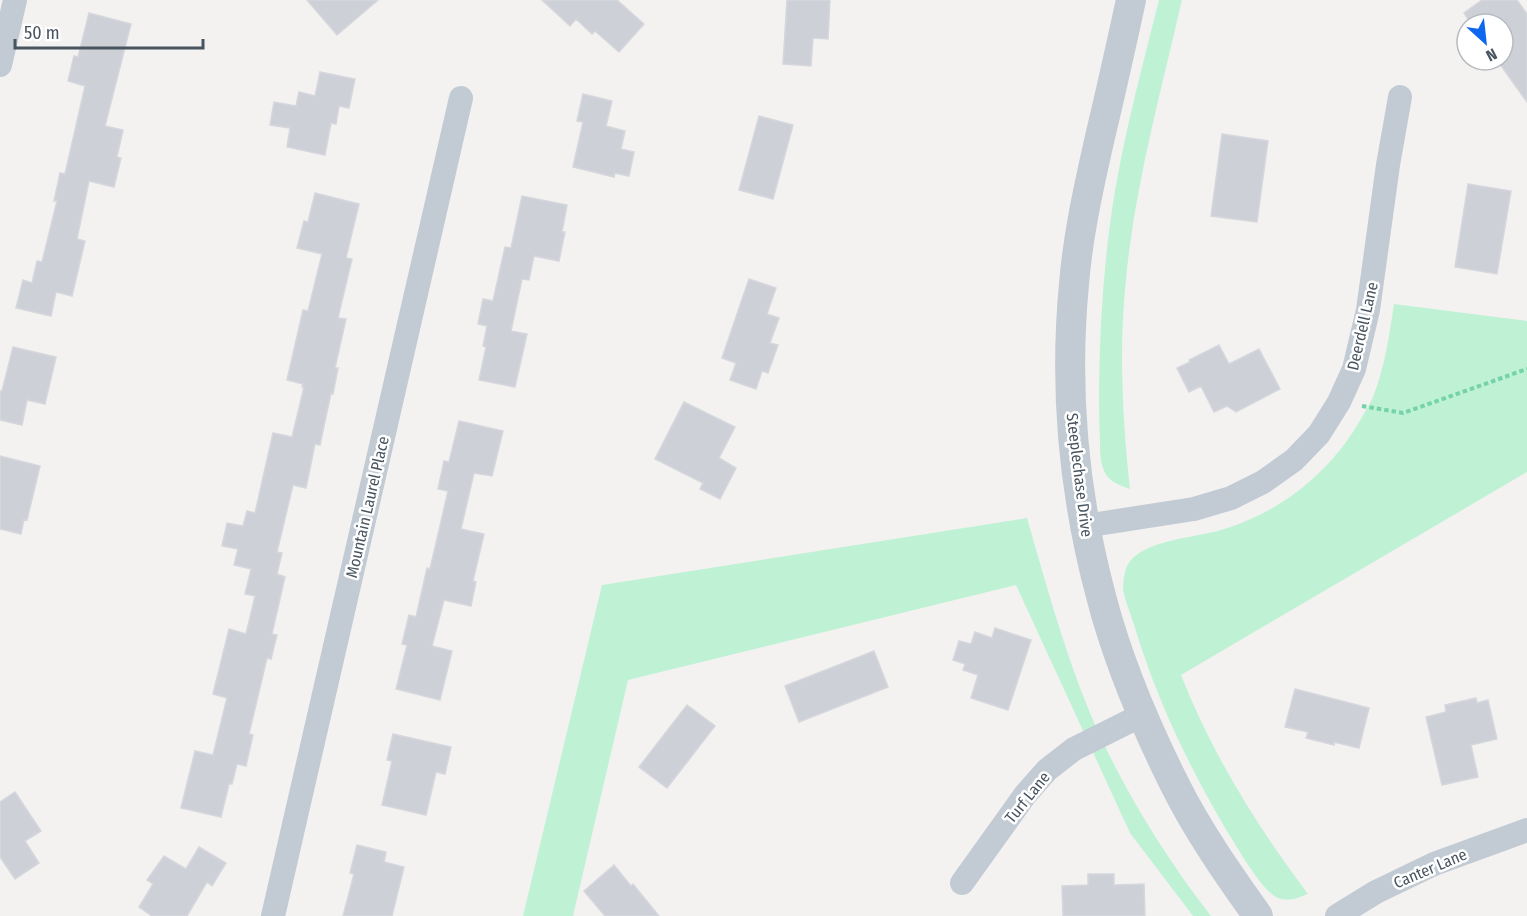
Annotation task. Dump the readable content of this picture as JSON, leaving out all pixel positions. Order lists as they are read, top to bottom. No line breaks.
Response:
{"streets":{"street":["Deerdell Lane","Steeplechase Drive","Mountain Laurel Place","Turf Lane","Canter Lane"]},"crossings":[["Deerdell Lane","Steeplechase Drive"],["Steeplechase Drive","Turf Lane"]],"scale_bar":"50 m","north":"bottom right"}
